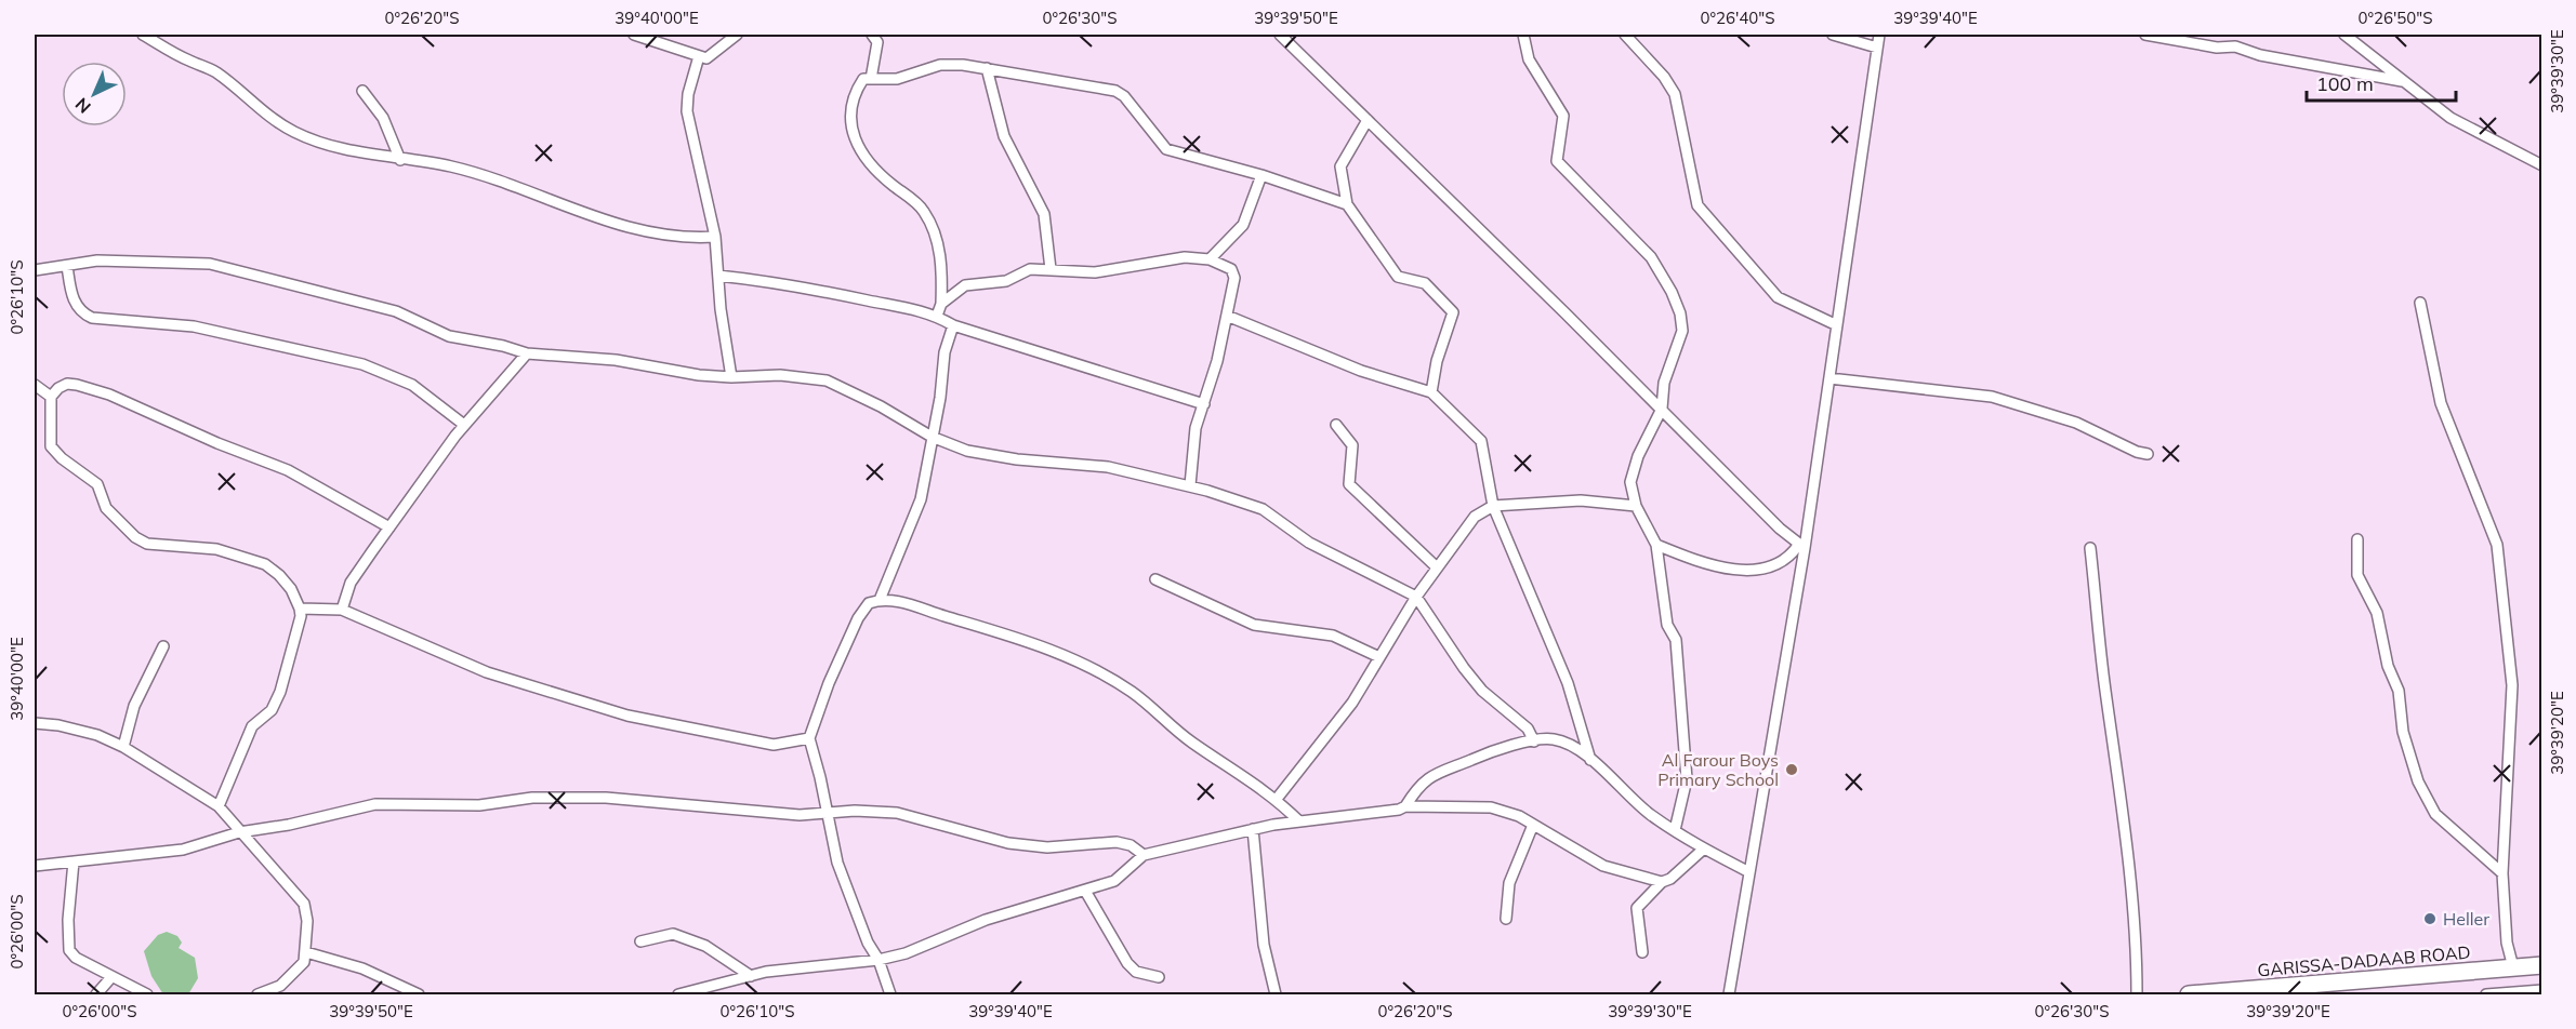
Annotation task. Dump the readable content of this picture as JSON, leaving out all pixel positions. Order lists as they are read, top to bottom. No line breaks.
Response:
{"streets":{"highway":["GARISSA-DADAAB ROAD"]},"places":["Al Farour Boys Primary School","Heller"],"scale_bar":"100 m","north":"bottom left","coordinates":["0°26'20\"S","39°40'00\"E","0°26'30\"S","39°39'50\"E","0°26'40\"S","39°39'40\"E","0°26'50\"S","39°39'30\"E","0°26'10\"S","39°39'20\"E","0°26'00\"S"]}
